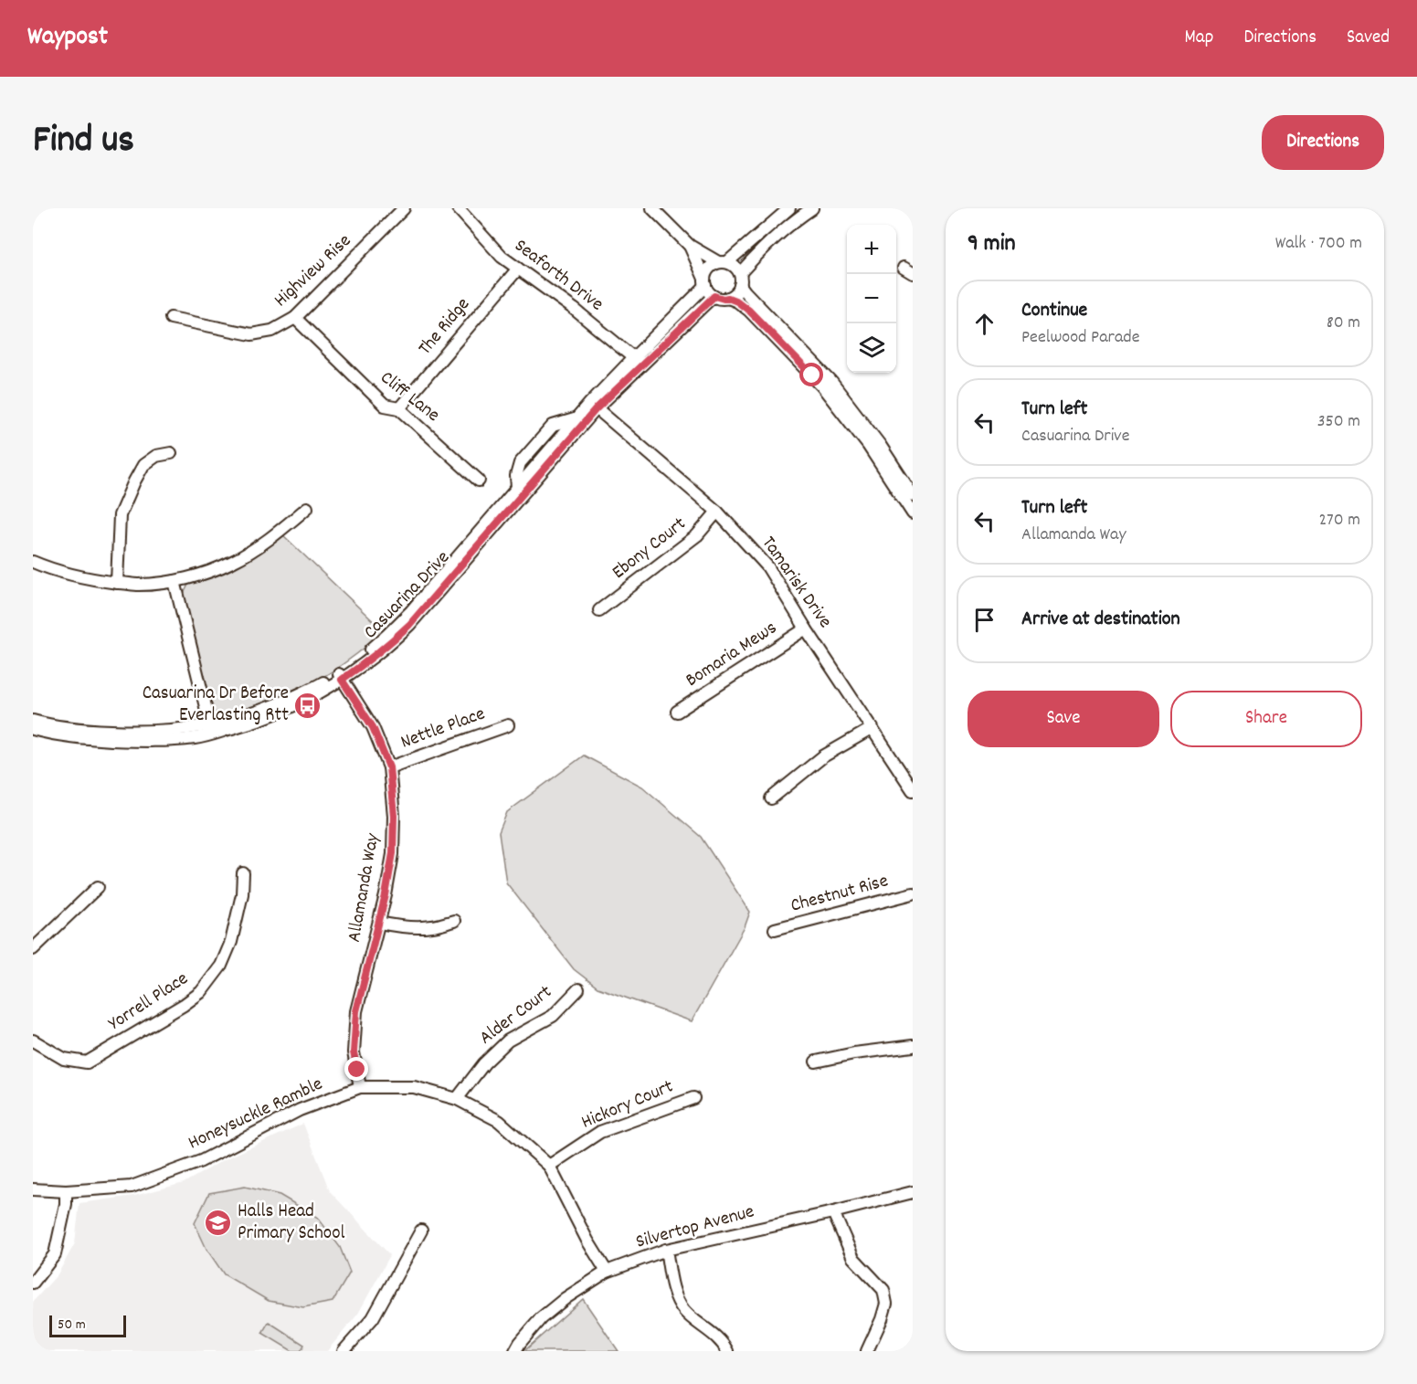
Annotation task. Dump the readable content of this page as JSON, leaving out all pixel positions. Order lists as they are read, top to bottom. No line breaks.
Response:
{"streets":{"street":["Highview Rise","Seaforth Drive","The Ridge","Cliff Lane","Ebony Court","Tamarisk Drive","Casuarina Drive","Bomaria Mews","Nettle Place","Allamanda Way","Chestnut Rise","Yorrell Place","Alder Court","Hickory Court","Honeysuckle Ramble","Silvertop Avenue"]},"crossings":[["Highview Rise","Cliff Lane"],["Seaforth Drive","The Ridge"],["Seaforth Drive","Casuarina Drive"],["The Ridge","Cliff Lane"],["Ebony Court","Tamarisk Drive"],["Tamarisk Drive","Casuarina Drive"],["Tamarisk Drive","Bomaria Mews"],["Casuarina Drive","Allamanda Way"],["Nettle Place","Allamanda Way"],["Allamanda Way","Honeysuckle Ramble"],["Alder Court","Honeysuckle Ramble"],["Hickory Court","Honeysuckle Ramble"],["Honeysuckle Ramble","Silvertop Avenue"]],"places":{"bus stop":["Casuarina Dr Before Everlasting Rtt"],"school or university":["Halls Head Primary School"]},"scale_bar":"50 m","page":{"header":"Waypost","nav":["Map","Directions","Saved"],"title":"Find us","buttons":["Directions",["Save","Share"]],"heading":["9 min","Walk · 700 m"],"map_buttons":["+","−"],"list":[["Continue","Peelwood Parade","80 m"],["Turn left","Casuarina Drive","350 m"],["Turn left","Allamanda Way","270 m"],"Arrive at destination"],"scale":"50 m"}}
